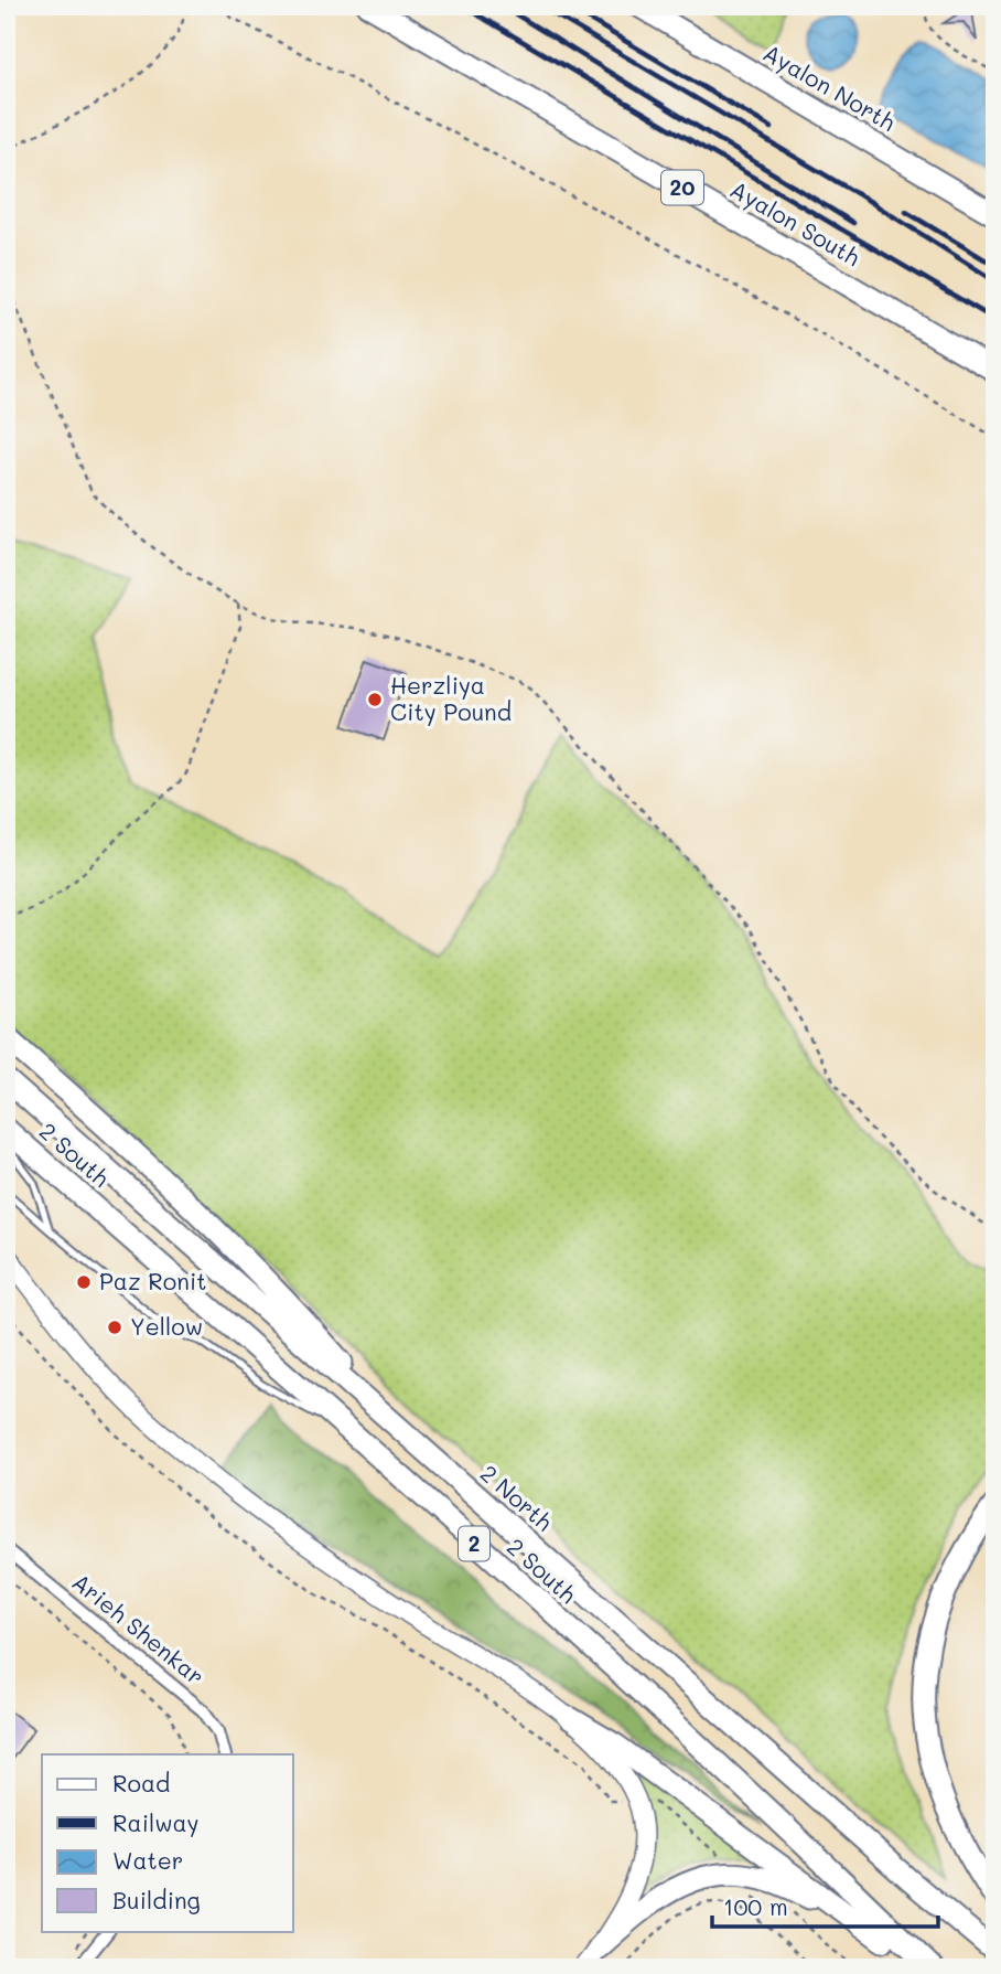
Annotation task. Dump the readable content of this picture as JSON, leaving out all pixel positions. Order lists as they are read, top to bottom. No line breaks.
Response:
{"streets":{"highway":["Ayalon North","20","Ayalon South","2 South","2 North","2"],"street":["Arieh Shenkar"]},"places":["Herzliya City Pound","Paz Ronit","Yellow"],"legend":["Road","Railway","Water","Building"],"scale_bar":"100 m"}
